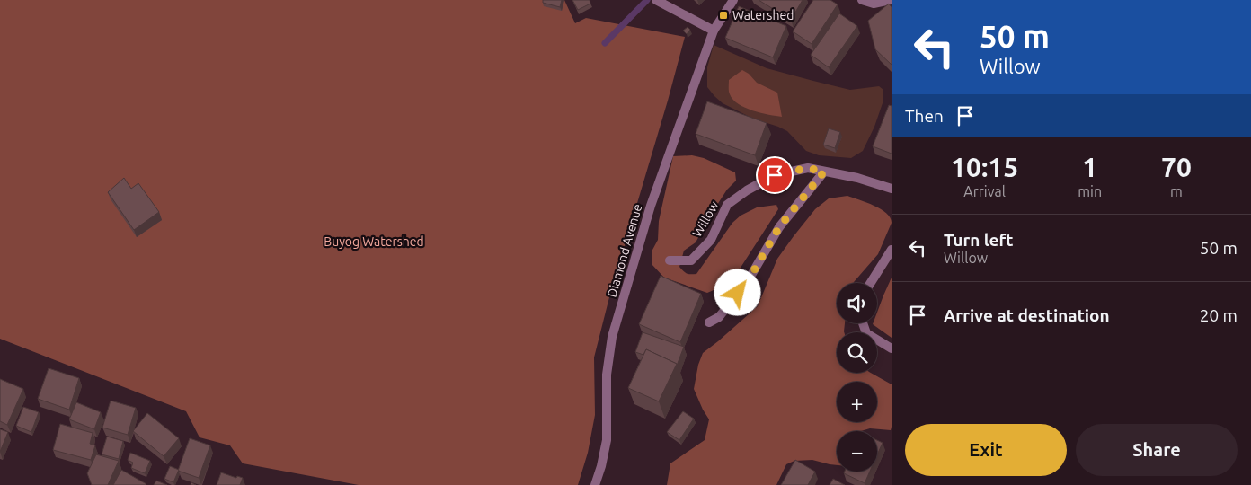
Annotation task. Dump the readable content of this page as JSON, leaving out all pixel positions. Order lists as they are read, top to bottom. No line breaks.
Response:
{"streets":{"street":["Willow","Diamond Avenue"]},"parks":["Buyog Watershed"],"places":{"transit":["Watershed"]},"page":{"turn":["50 m","Willow"],"then":"Then","eta":["10:15","Arrival","1","min","70","m"],"list":[{"name":"Turn left","note":"Willow","value":"50 m"},{"name":"Arrive at destination","value":"20 m"}],"map_buttons":["+","−"],"buttons":["Exit","Share"]}}
